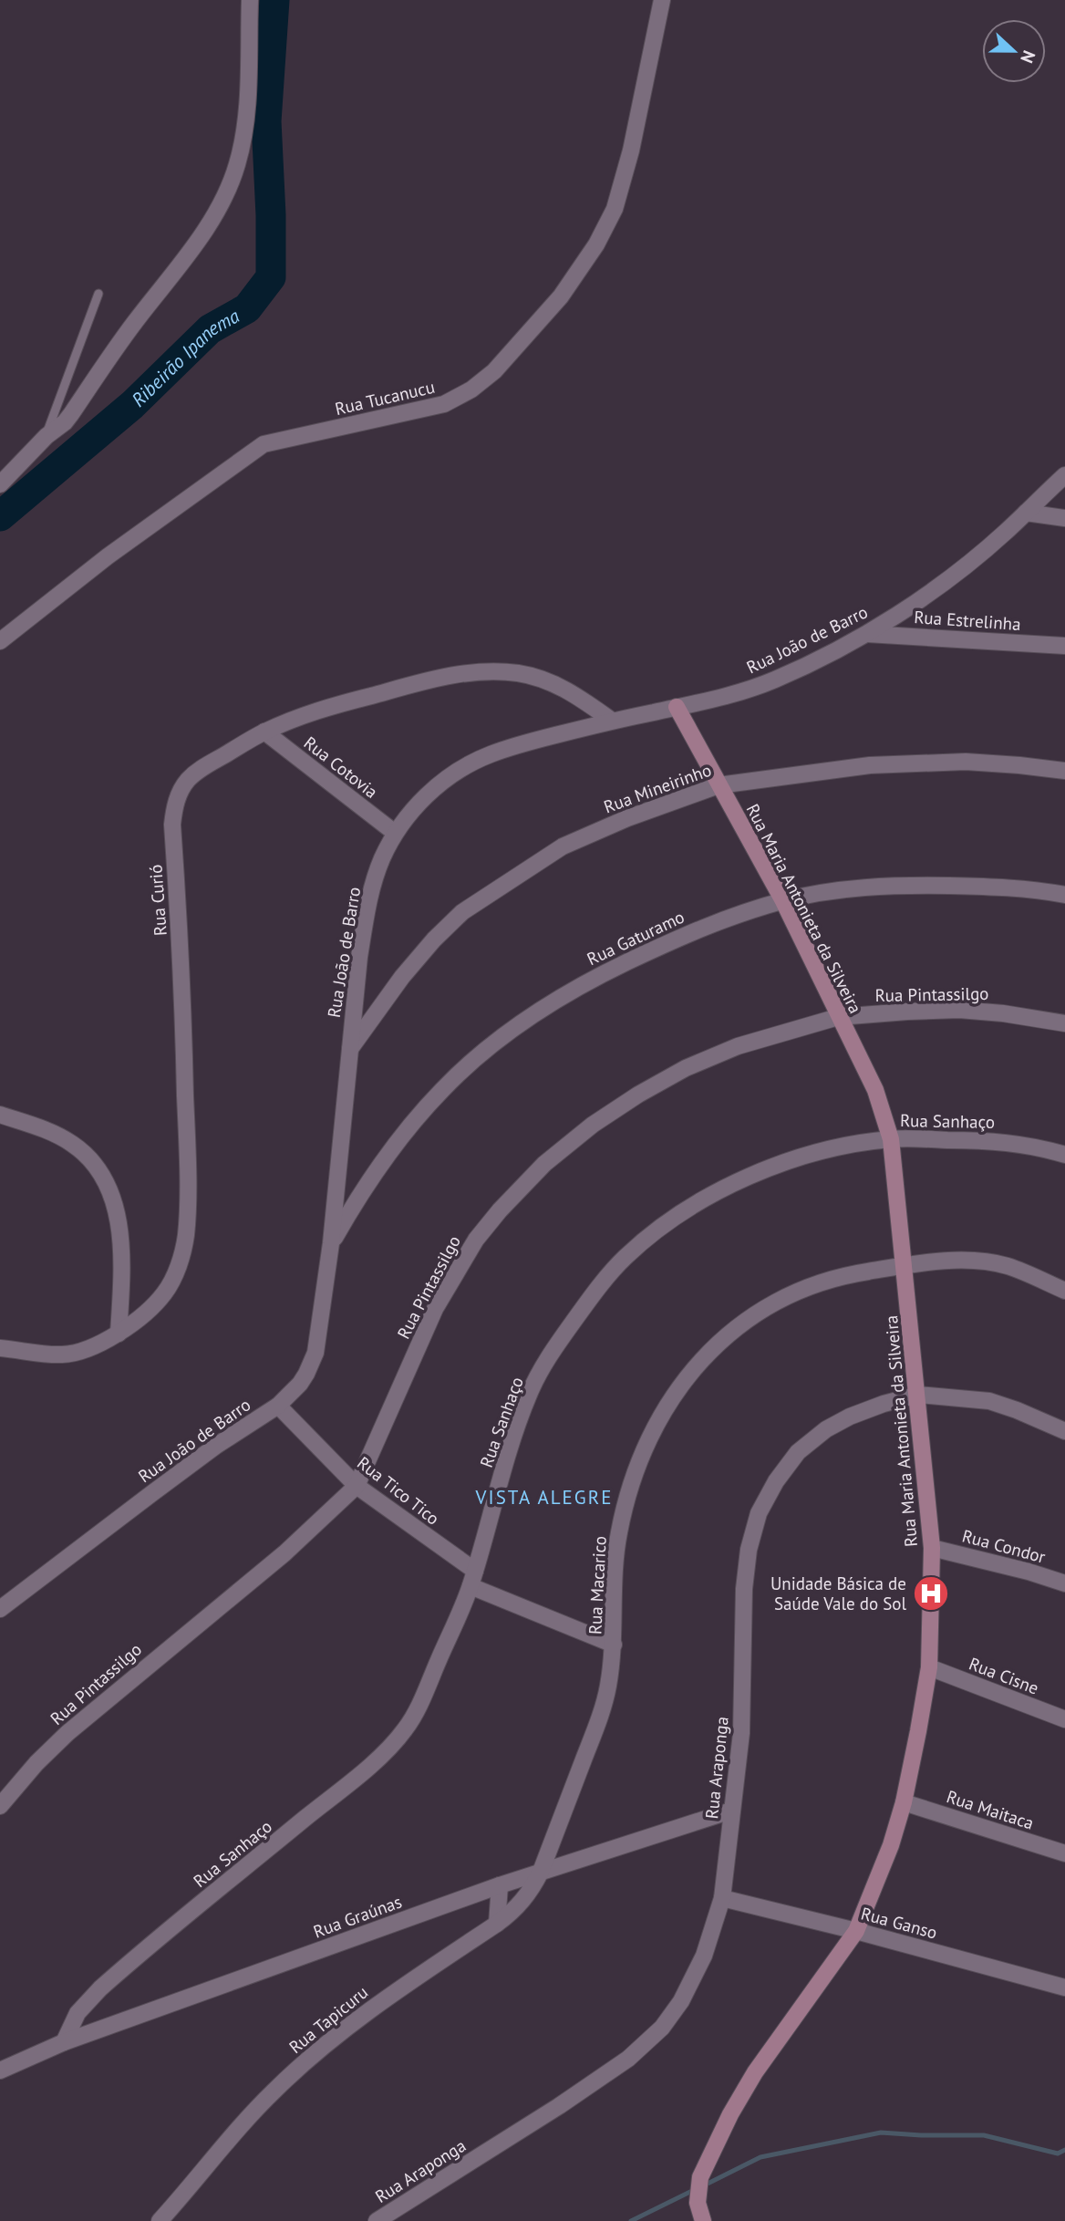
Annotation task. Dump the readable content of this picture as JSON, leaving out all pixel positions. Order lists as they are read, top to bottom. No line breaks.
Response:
{"streets":{"street":["Rua Tucanucu","Rua Estrelinha","Rua João de Barro","Rua Cotovia","Rua Mineirinho","Rua Curió","Rua Maria Antonieta da Silveira","Rua Gaturamo","Rua Pintassilgo","Rua Sanhaço","Rua Tico Tico","Rua Condor","Rua Macarico","Rua Cisne","Rua Araponga","Rua Maitaca","Rua Graúnas","Rua Ganso","Rua Tapicuru"]},"crossings":[["Rua Estrelinha","Rua João de Barro"],["Rua João de Barro","Rua Cotovia"],["Rua João de Barro","Rua Mineirinho"],["Rua João de Barro","Rua Curió"],["Rua João de Barro","Rua Maria Antonieta da Silveira"],["Rua João de Barro","Rua Gaturamo"],["Rua João de Barro","Rua Tico Tico"],["Rua Cotovia","Rua Curió"],["Rua Mineirinho","Rua Maria Antonieta da Silveira"],["Rua Maria Antonieta da Silveira","Rua Gaturamo"],["Rua Maria Antonieta da Silveira","Rua Pintassilgo"],["Rua Maria Antonieta da Silveira","Rua Sanhaço"],["Rua Maria Antonieta da Silveira","Rua Condor"],["Rua Maria Antonieta da Silveira","Rua Macarico"],["Rua Maria Antonieta da Silveira","Rua Cisne"],["Rua Maria Antonieta da Silveira","Rua Araponga"],["Rua Maria Antonieta da Silveira","Rua Maitaca"],["Rua Maria Antonieta da Silveira","Rua Ganso"],["Rua Pintassilgo","Rua Tico Tico"],["Rua Sanhaço","Rua Tico Tico"],["Rua Sanhaço","Rua Graúnas"],["Rua Tico Tico","Rua Macarico"],["Rua Macarico","Rua Graúnas"],["Rua Macarico","Rua Tapicuru"],["Rua Araponga","Rua Graúnas"],["Rua Araponga","Rua Ganso"],["Rua Graúnas","Rua Tapicuru"]],"districts":["VISTA ALEGRE"],"water":["Ribeirão Ipanema"],"places":{"hospital":["Unidade Básica de Saúde Vale do Sol"]},"north":"right"}
